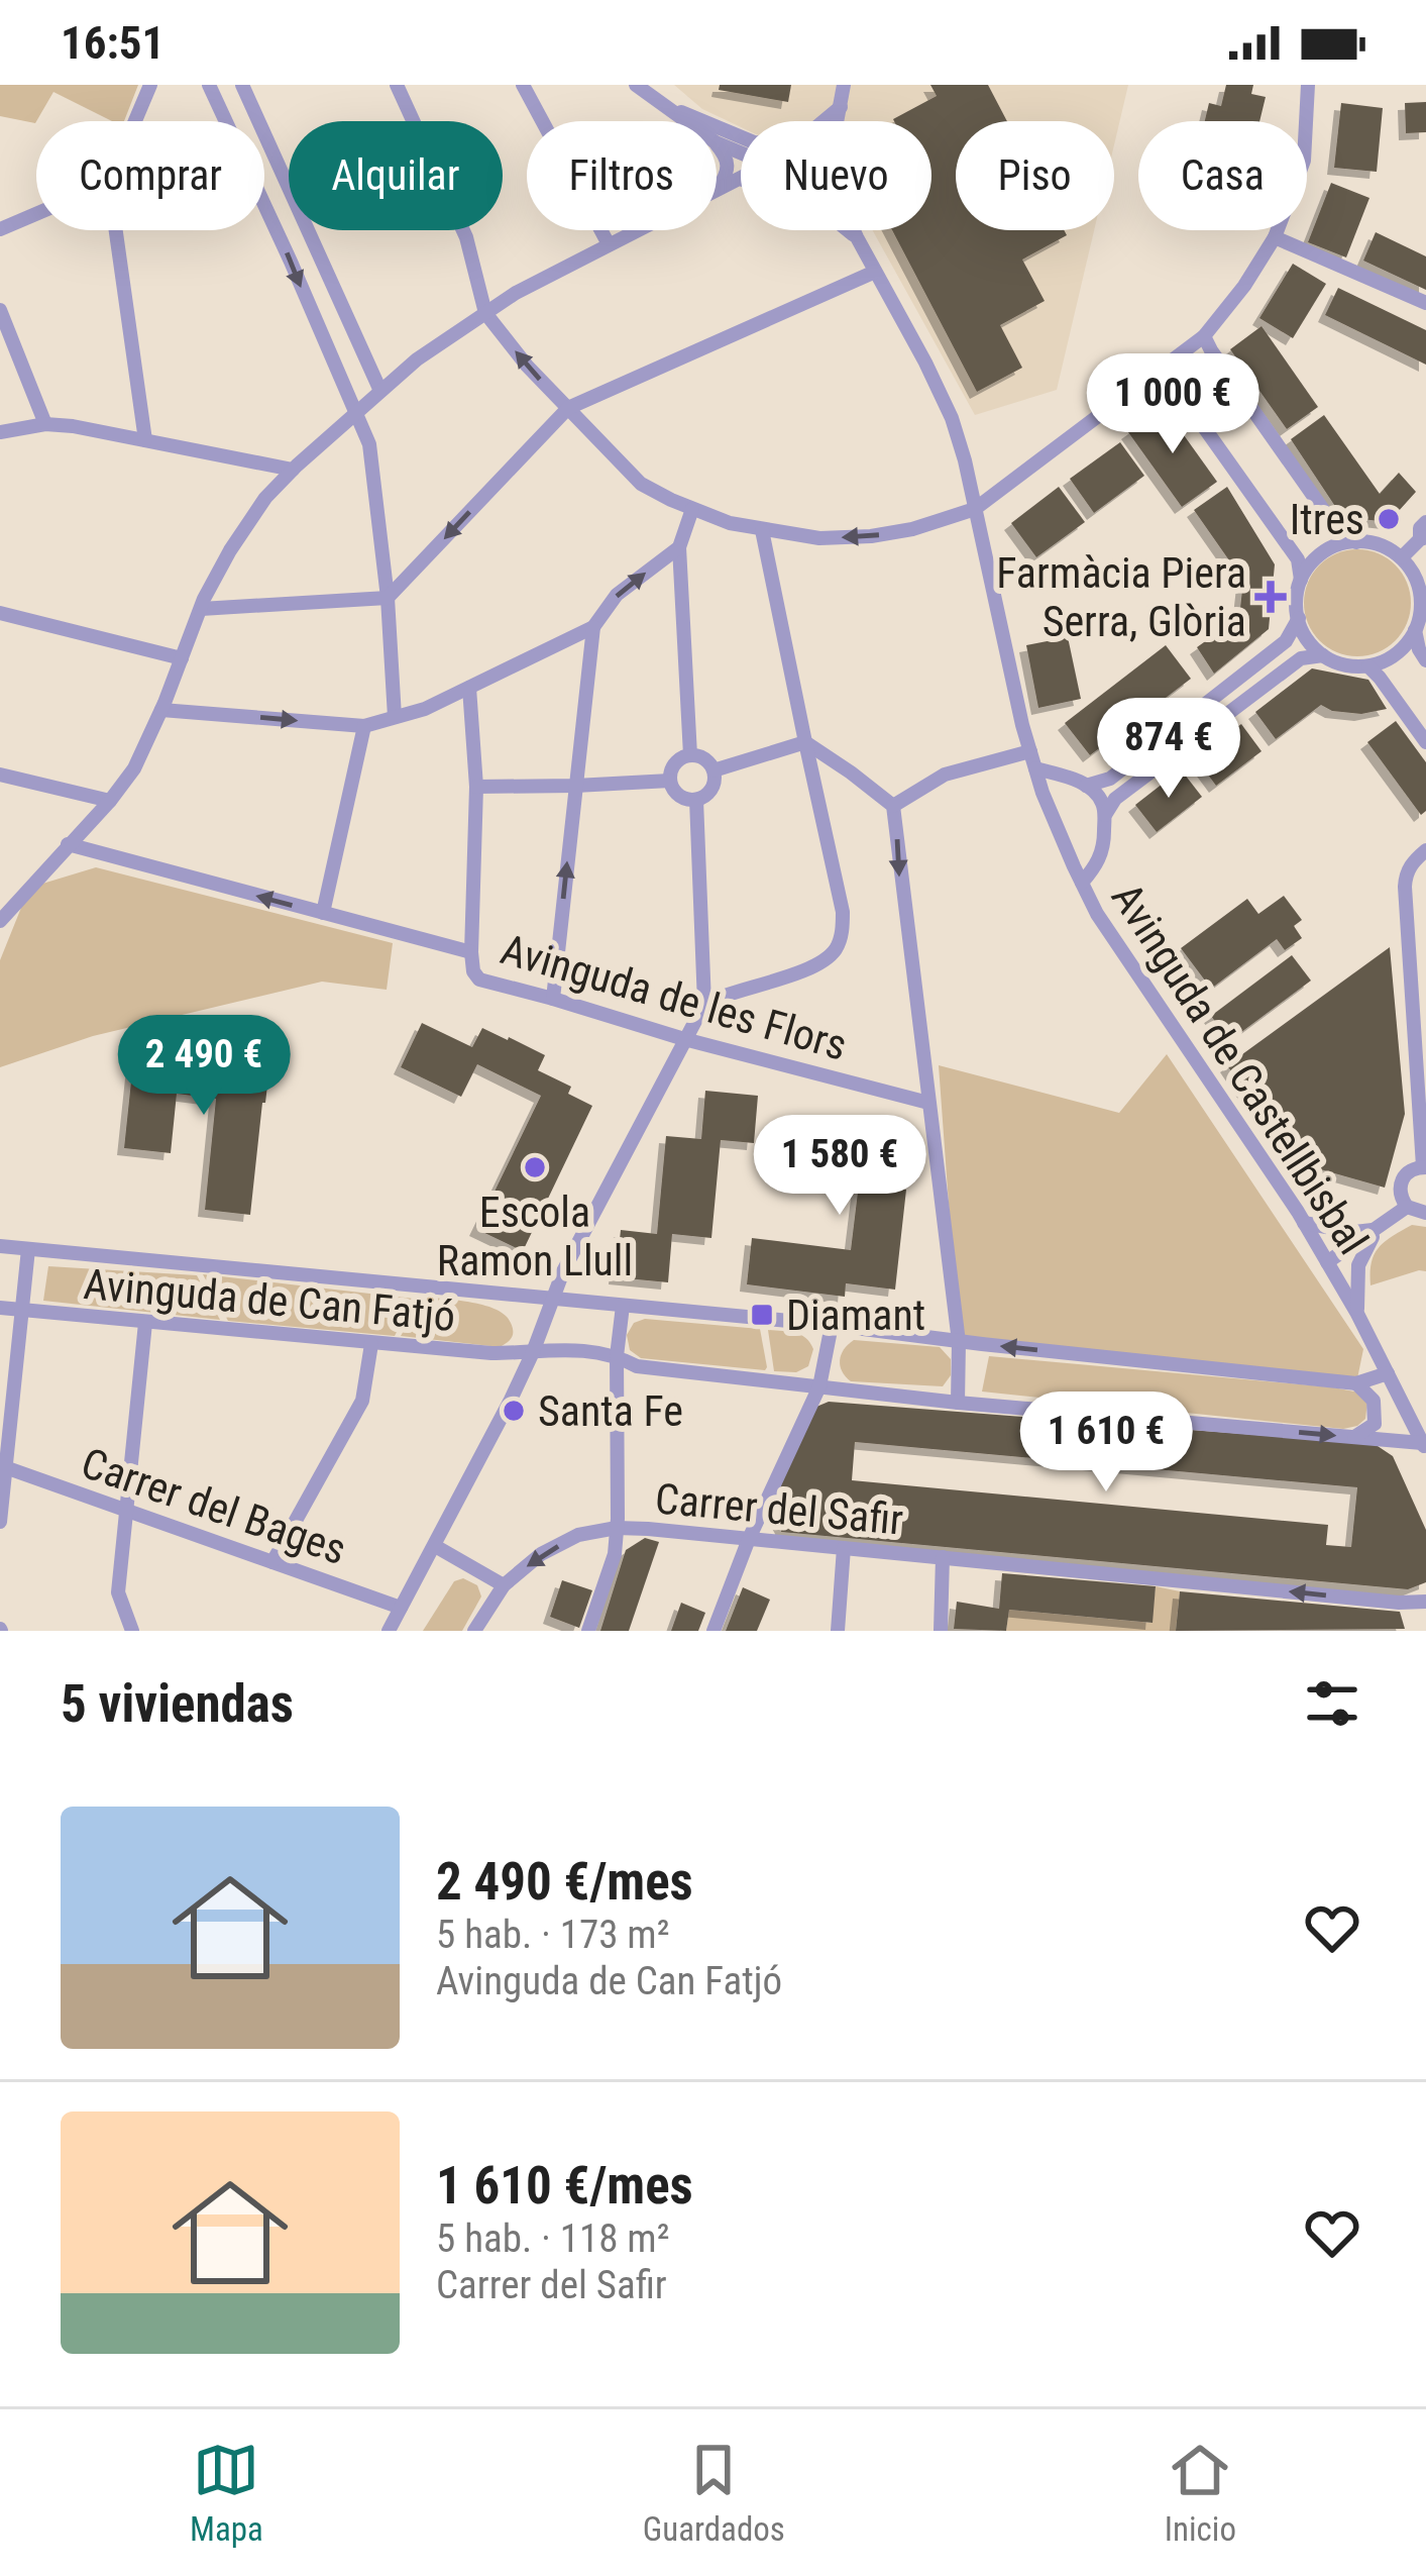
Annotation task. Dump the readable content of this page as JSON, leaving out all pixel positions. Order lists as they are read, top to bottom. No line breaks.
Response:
{"streets":{"street":["Avinguda de les Flors","Avinguda de Castellbisbal","Avinguda de Can Fatjó","Carrer del Bages","Carrer del Safir"]},"crossings":[["Avinguda de Castellbisbal","Avinguda de Can Fatjó"]],"one_way":["Carrer del Safir"],"places":{"other":["Itres","Escola Ramon Llull","Santa Fe"],"health":["Farmàcia Piera Serra, Glòria"],"transit":["Diamant"]},"page":{"status":"16:51","chip":["Comprar","Alquilar","Filtros","Nuevo","Piso","Casa"],"price":["1 000 €","874 €","2 490 €","1 580 €","1 610 €"],"heading":"5 viviendas","list":[{"name":"2 490 €/mes","note":"5 hab. · 173 m² · Avinguda de Can Fatjó"},{"name":"1 610 €/mes","note":"5 hab. · 118 m² · Carrer del Safir"}],"tabs":["Mapa","Guardados","Inicio"]}}
